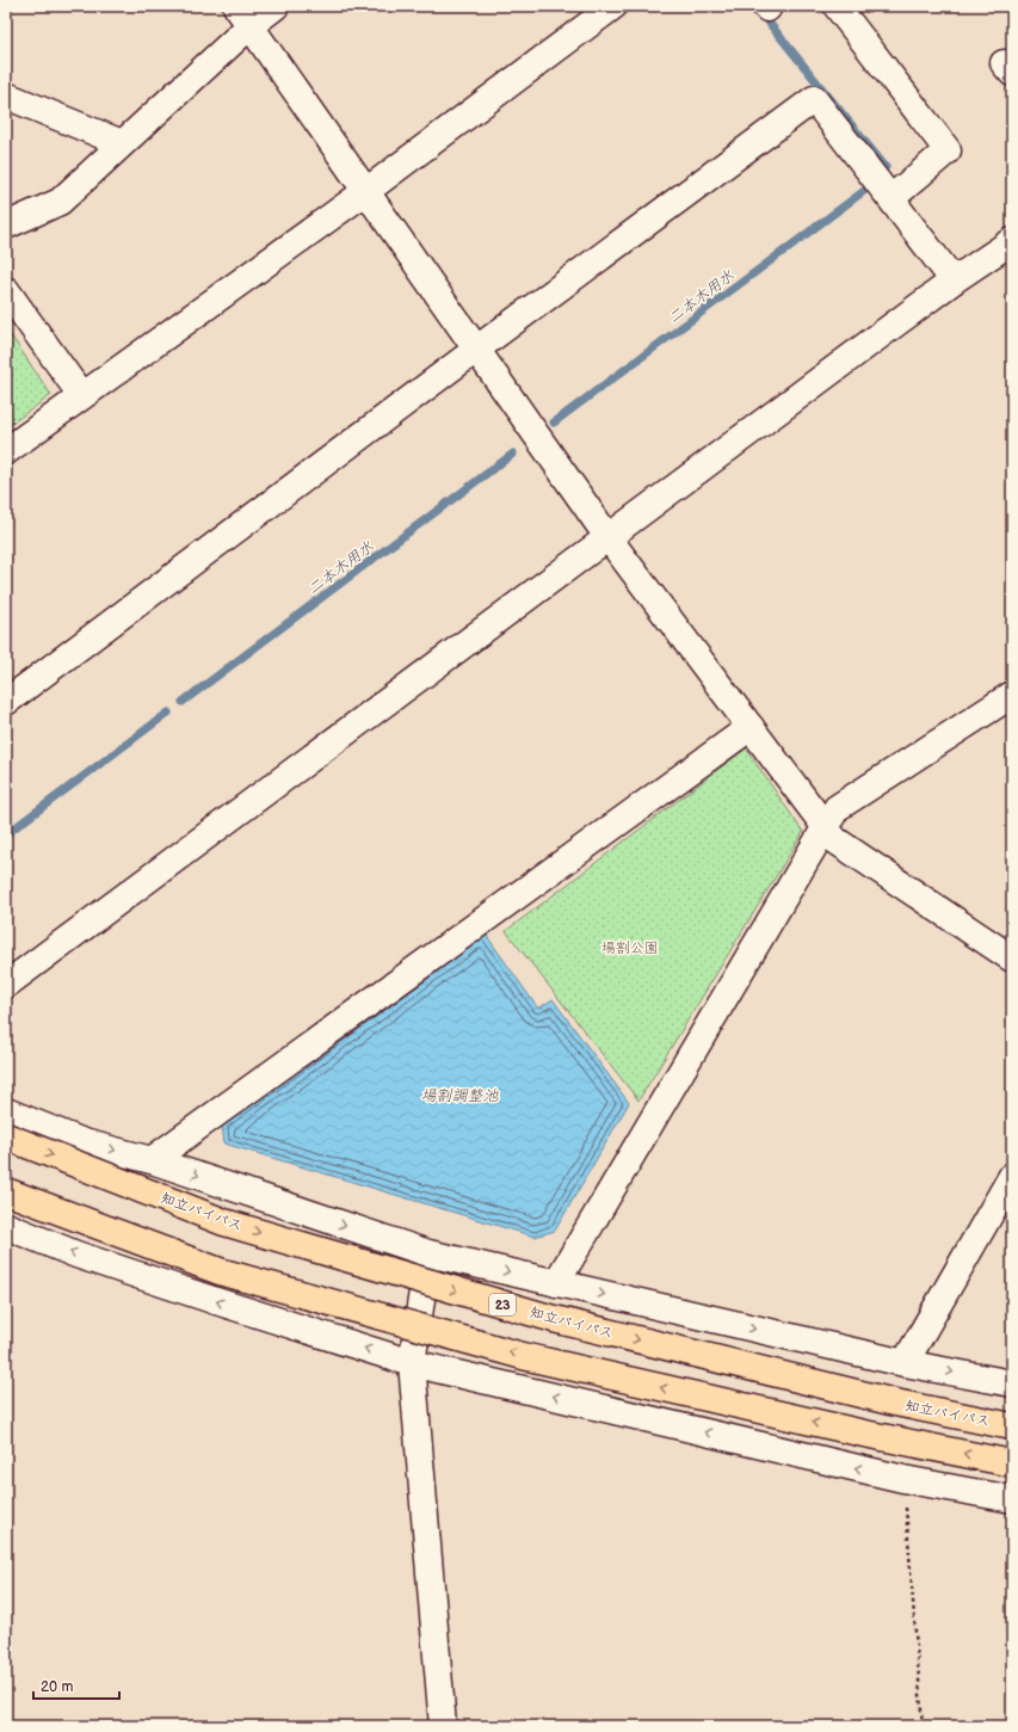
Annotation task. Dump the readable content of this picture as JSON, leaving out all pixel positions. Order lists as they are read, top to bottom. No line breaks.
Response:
{"streets":{"highway":["知立バイパス","23"]},"water":["二本木用水","場割調整池"],"parks":["場割公園"],"scale_bar":"20 m"}
